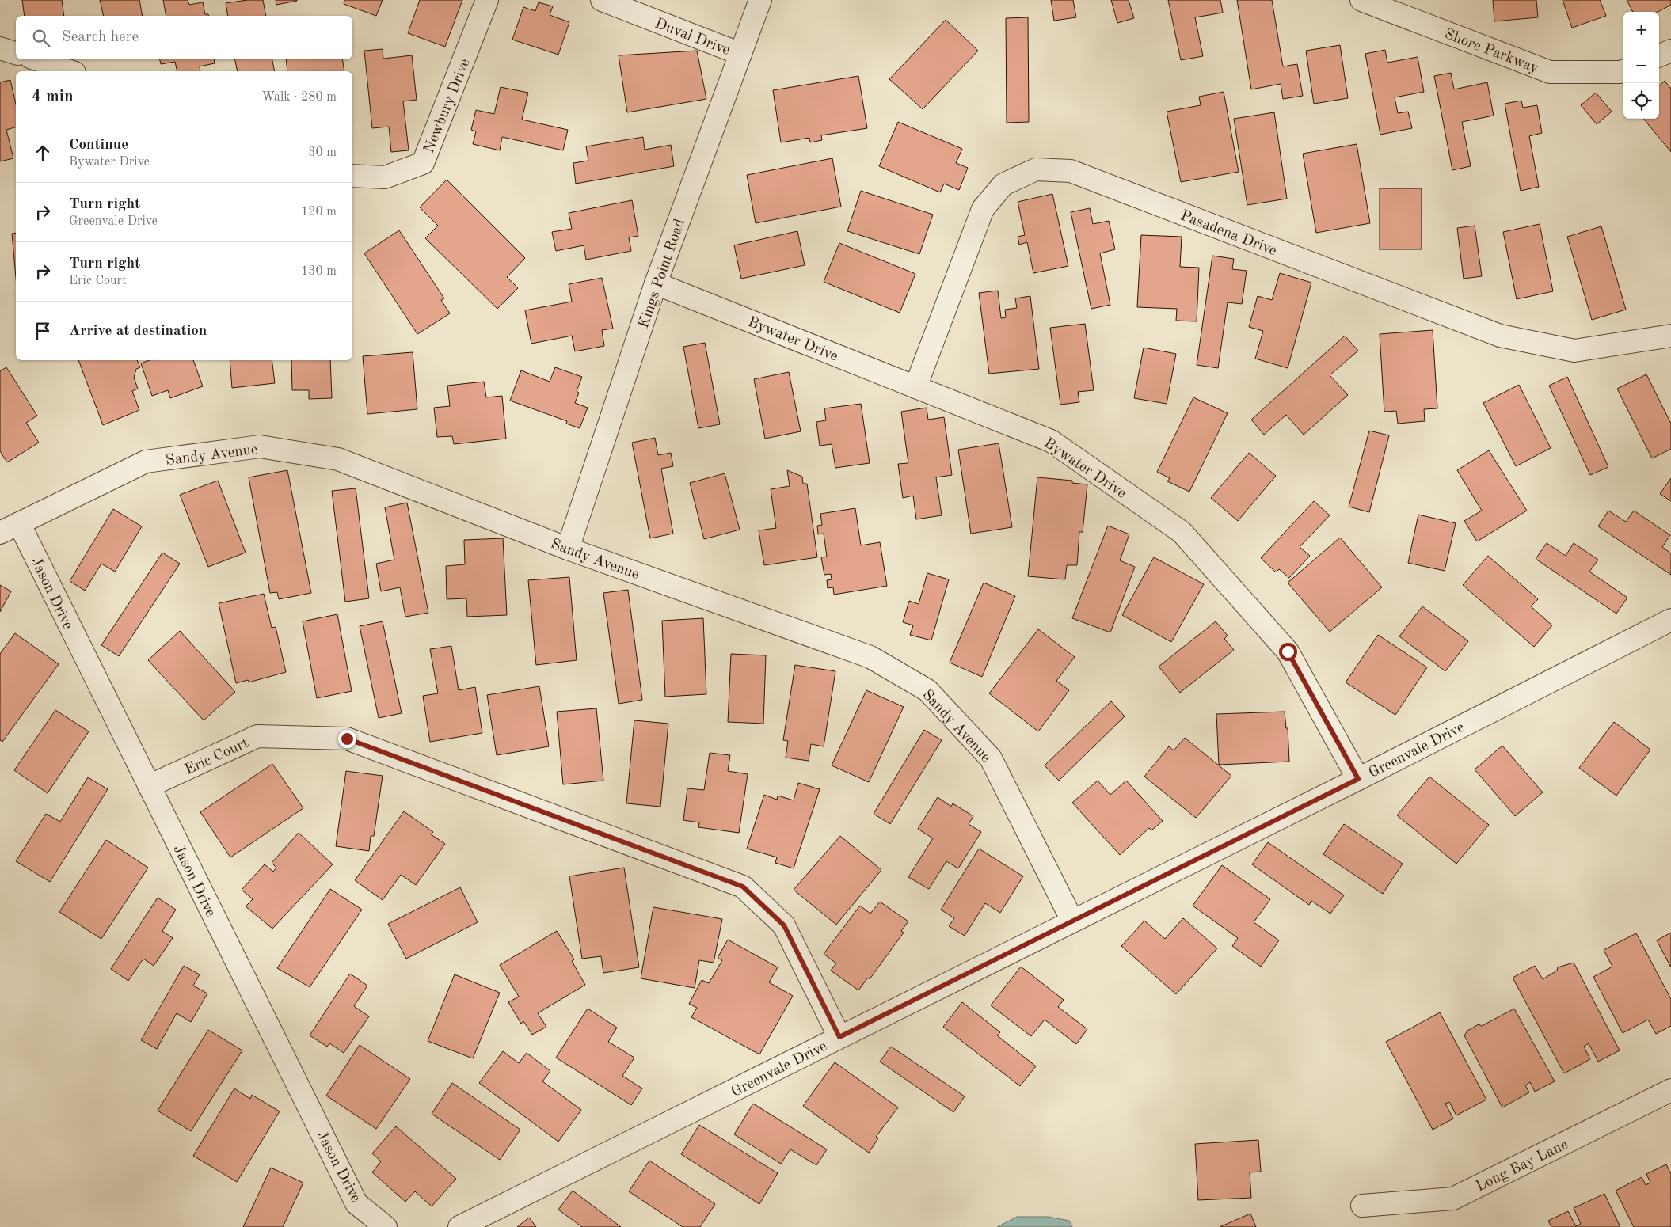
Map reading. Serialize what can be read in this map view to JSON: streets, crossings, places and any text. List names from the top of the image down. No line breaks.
{"streets":{"street":["Duval Drive","Shore Parkway","Newbury Drive","Pasadena Drive","Kings Point Road","Bywater Drive","Sandy Avenue","Jason Drive","Greenvale Drive","Eric Court","Long Bay Lane"]},"crossings":[["Duval Drive","Kings Point Road"],["Pasadena Drive","Bywater Drive"],["Kings Point Road","Bywater Drive"],["Kings Point Road","Sandy Avenue"],["Bywater Drive","Greenvale Drive"],["Sandy Avenue","Jason Drive"],["Sandy Avenue","Greenvale Drive"],["Jason Drive","Eric Court"],["Greenvale Drive","Eric Court"]],"page":{"map_buttons":["+","−"],"search":"Search here","heading":["4 min","Walk · 280 m"],"list":[["Continue","Bywater Drive","30 m"],["Turn right","Greenvale Drive","120 m"],["Turn right","Eric Court","130 m"],"Arrive at destination"]}}
